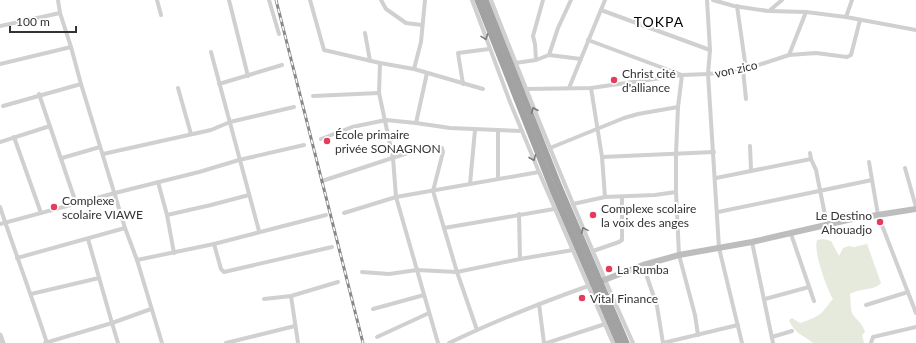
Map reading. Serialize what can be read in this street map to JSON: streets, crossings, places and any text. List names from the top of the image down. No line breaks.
{"streets":{"street":["von zico"]},"districts":["TOKPA"],"places":["Christ cité d'alliance","École primaire privée SONAGNON","Complexe scolaire VIAWE","Complexe scolaire la voix des anges","Le Destino Ahouadjo","La Rumba","Vital Finance"],"scale_bar":"100 m"}
